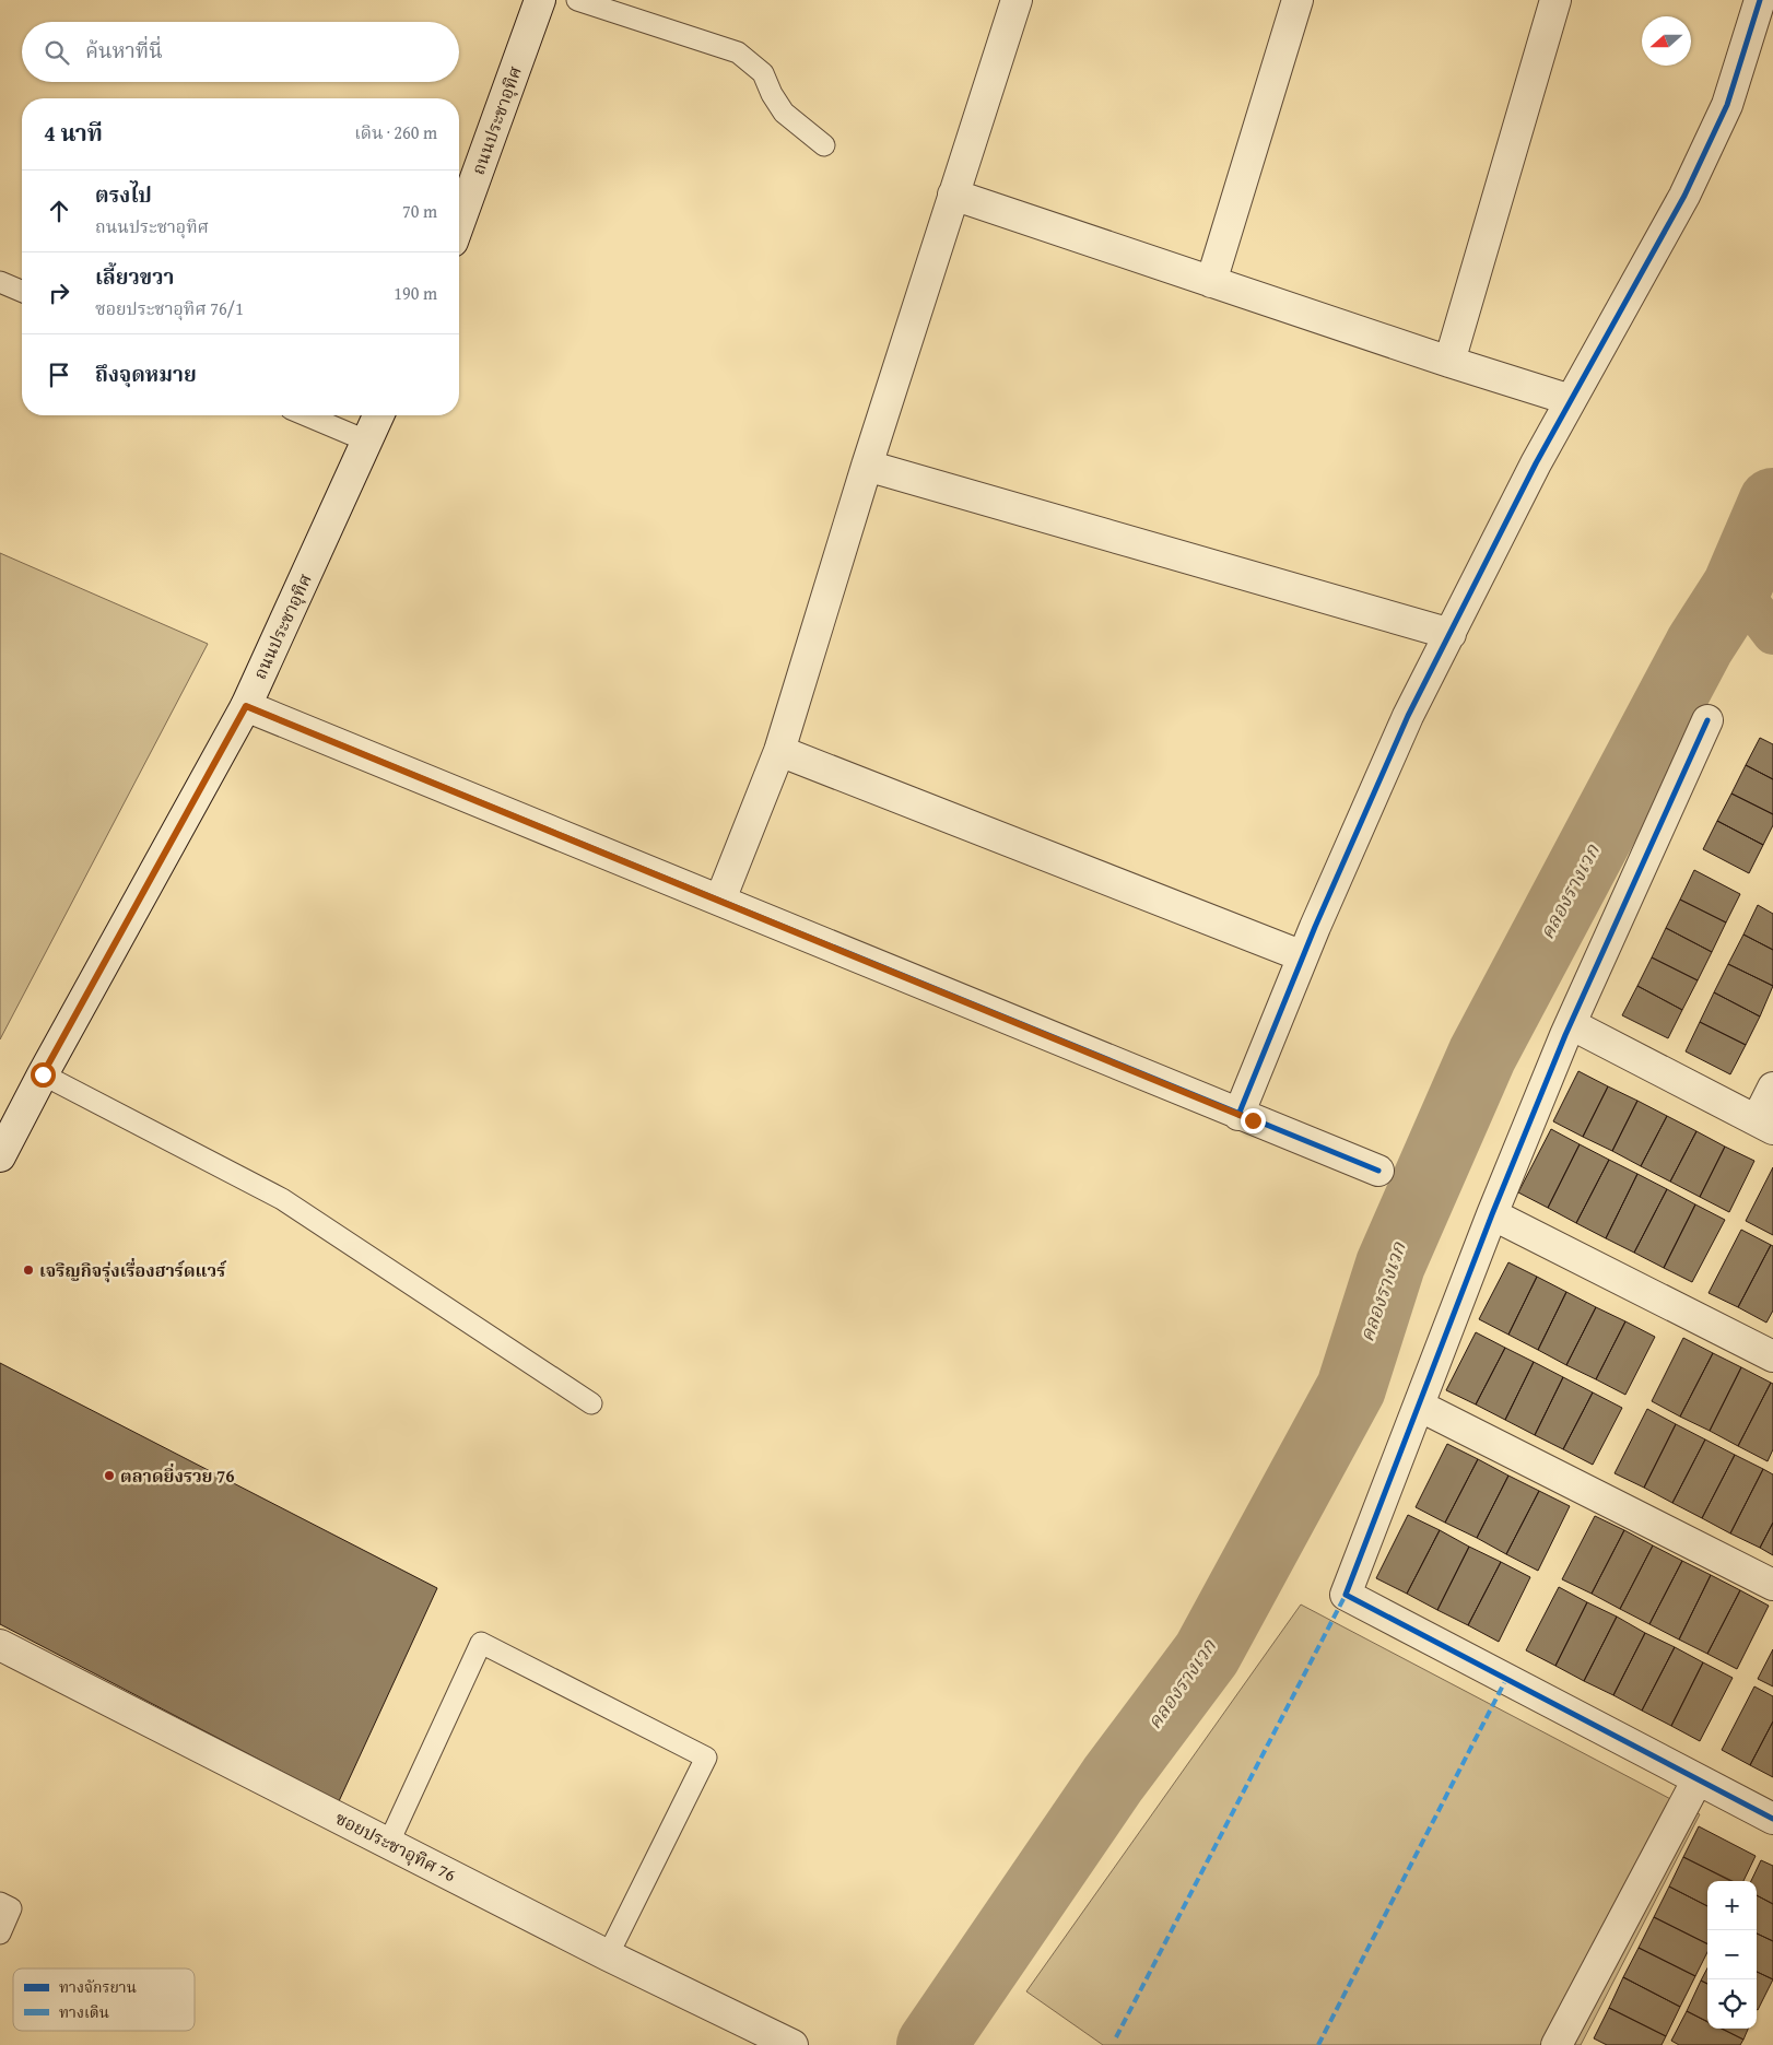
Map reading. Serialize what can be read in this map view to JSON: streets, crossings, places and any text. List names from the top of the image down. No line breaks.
{"streets":{"street":["ถนนประชาอุทิศ","ซอยประชาอุทิศ 76"]},"water":["คลองรางเวก"],"places":["เจริญกิจรุ่งเรื่องฮาร์ดแวร์","ตลาดยิ่งรวย 76"],"legend":["ทางจักรยาน","ทางเดิน"],"north":"left","page":{"search":"ค้นหาที่นี่","heading":["4 นาที","เดิน · 260 m"],"list":[["ตรงไป","ถนนประชาอุทิศ","70 m"],["เลี้ยวขวา","ซอยประชาอุทิศ 76/1","190 m"],"ถึงจุดหมาย"],"map_buttons":["+","−"]}}
